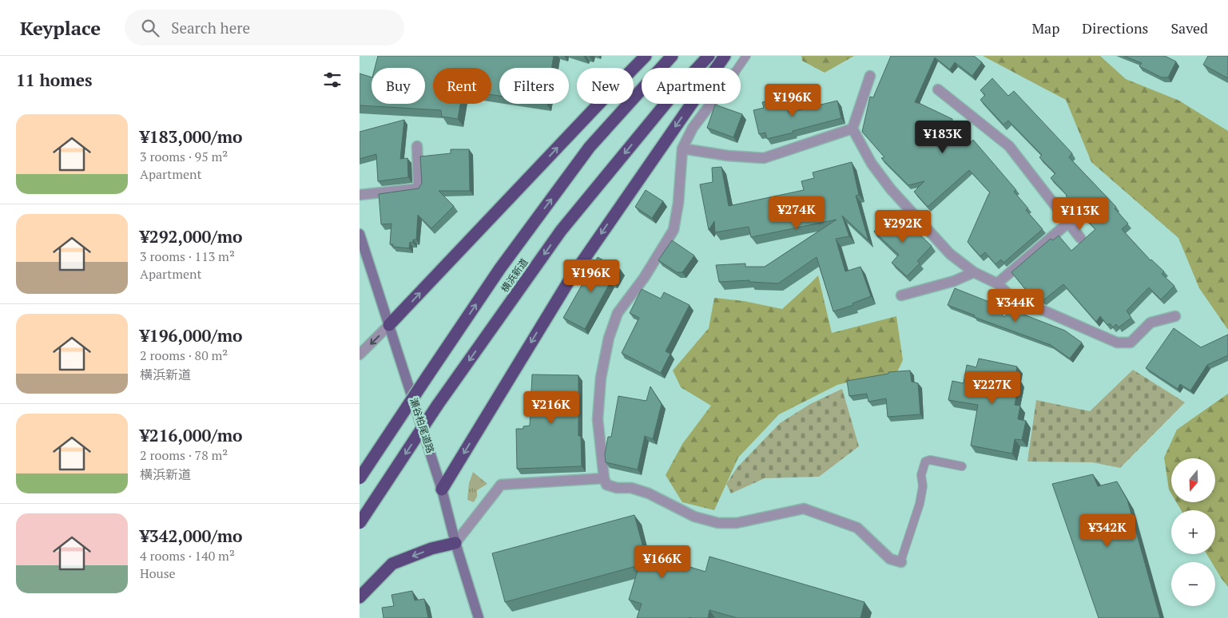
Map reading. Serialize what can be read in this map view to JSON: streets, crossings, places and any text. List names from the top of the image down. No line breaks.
{"streets":{"highway":["横浜新道"],"main road":["瀬谷柏尾道路"]},"north":"bottom","page":{"header":"Keyplace","search":"Search here","nav":["Map","Directions","Saved"],"heading":"11 homes","chip":["Buy","Rent","Filters","New","Apartment"],"price":["¥196K","¥183K","¥274K","¥113K","¥292K","¥196K","¥344K","¥227K","¥216K","¥342K","¥166K"],"list":[{"name":"¥183,000/mo","note":"3 rooms · 95 m² · Apartment"},{"name":"¥292,000/mo","note":"3 rooms · 113 m² · Apartment"},{"name":"¥196,000/mo","note":"2 rooms · 80 m² · 横浜新道"},{"name":"¥216,000/mo","note":"2 rooms · 78 m² · 横浜新道"},{"name":"¥342,000/mo","note":"4 rooms · 140 m² · House"}],"map_buttons":["+","−"]}}
